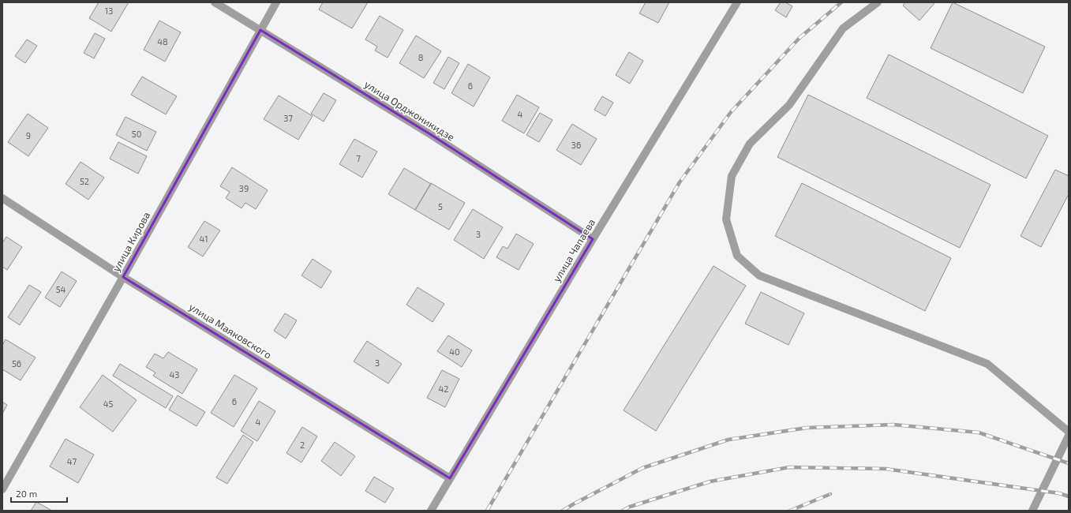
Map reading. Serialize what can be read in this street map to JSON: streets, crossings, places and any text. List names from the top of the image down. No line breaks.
{"streets":{"street":["улица Орджоникидзе","улица Кирова","улица Чапаева","улица Маяковского"]},"crossings":[["улица Орджоникидзе","улица Кирова"],["улица Орджоникидзе","улица Чапаева"],["улица Кирова","улица Маяковского"],["улица Чапаева","улица Маяковского"]],"house_numbers":["13","48","8","6","4","37","50","9","36","7","52","39","5","3","41","54","40","3","56","43","42","6","45","4","2","47"],"scale_bar":"20 m"}
